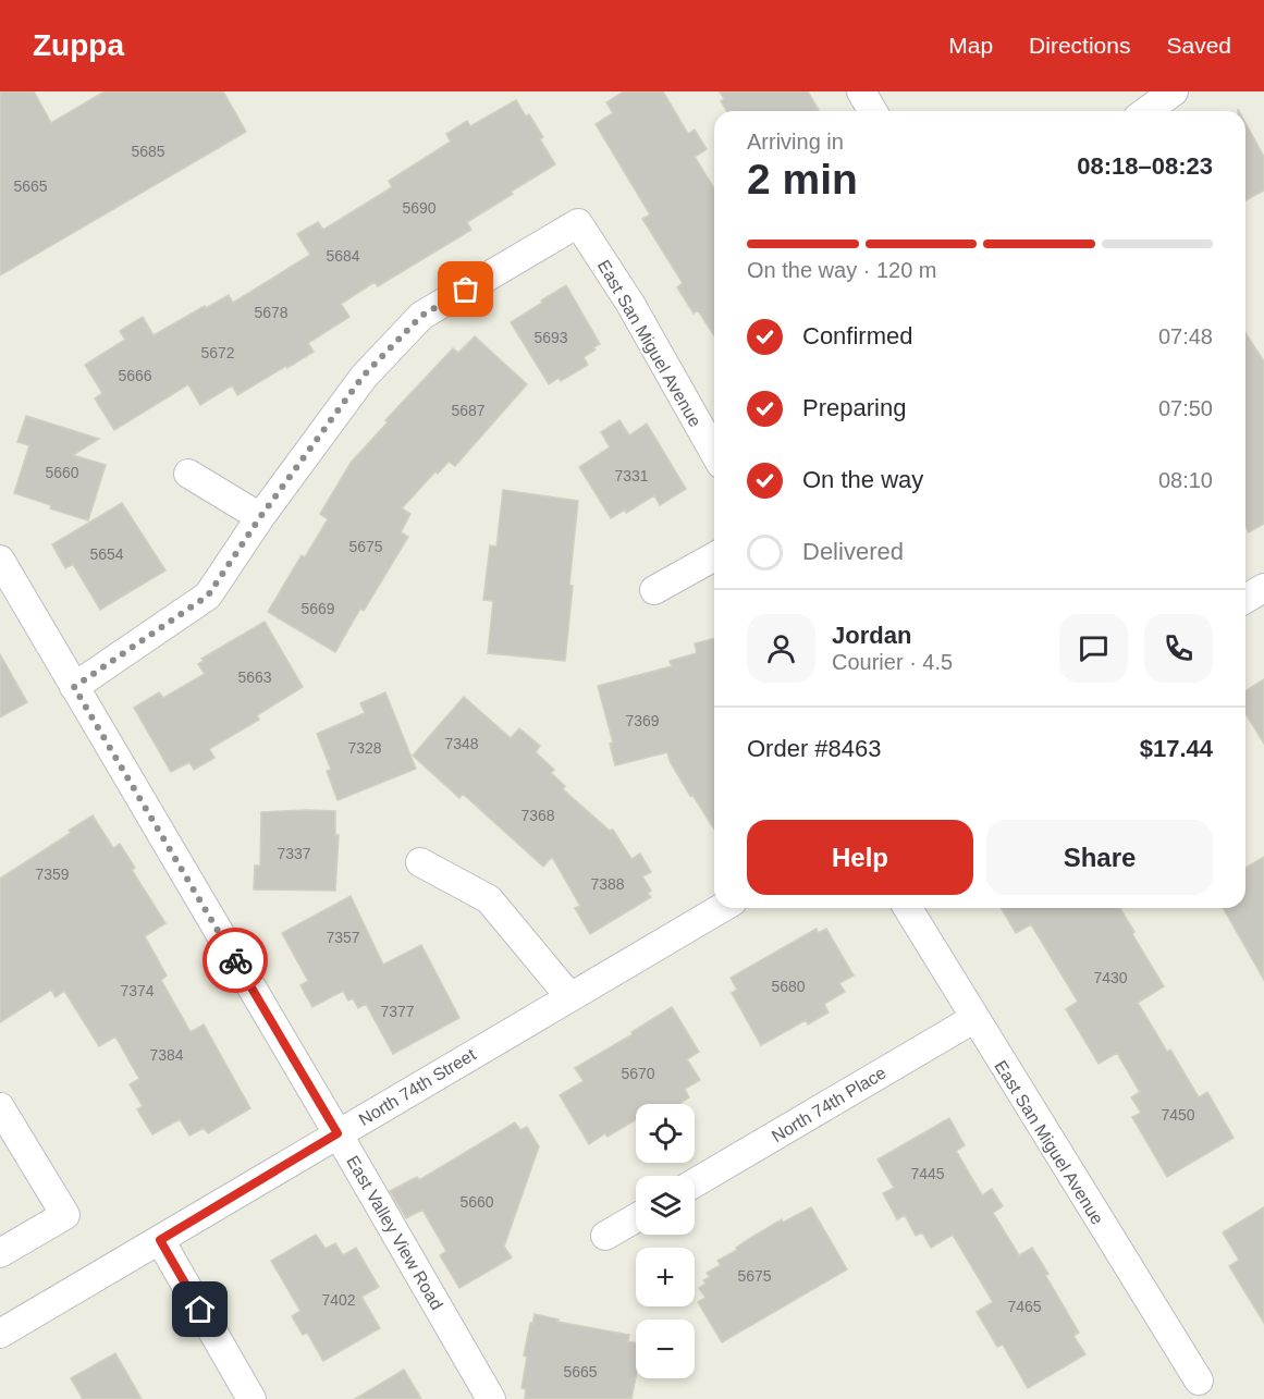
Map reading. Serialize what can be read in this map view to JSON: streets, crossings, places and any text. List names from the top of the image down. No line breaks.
{"streets":{"street":["East San Miguel Avenue","North 74th Street","North 74th Place","East Valley View Road"]},"crossings":[["East San Miguel Avenue","North 74th Place"],["North 74th Street","East Valley View Road"]],"house_numbers":["5685","5665","5690","5684","5678","5693","5672","5666","5687","5660","7331","5675","5654","5669","5663","7369","7348","7328","7368","7337","7359","7388","7357","7430","5680","7374","7377","7384","5670","7450","7445","5660","5675","7402","7465","5665"],"page":{"header":"Zuppa","nav":["Map","Directions","Saved"],"heading":["2 min","Arriving in","08:18–08:23"],"panel":["Jordan","Courier · 4.5","Order #8463","$17.44"],"bar":"On the way · 120 m","list":[["Confirmed","07:48"],["Preparing","07:50"],["On the way","08:10"],"Delivered"],"buttons":["Help","Share"],"map_buttons":["+","−"]}}
